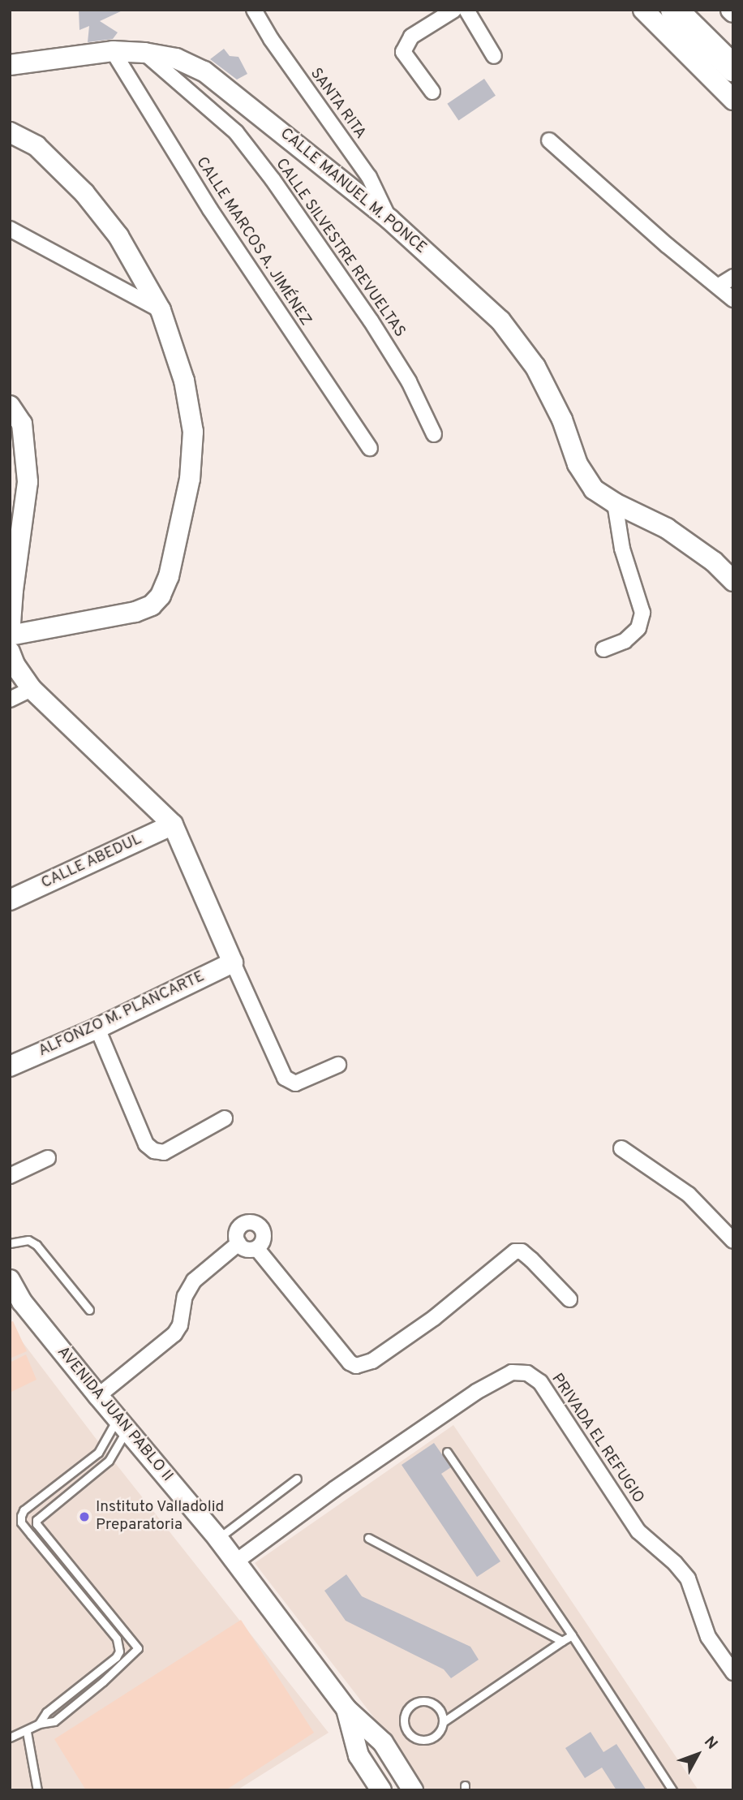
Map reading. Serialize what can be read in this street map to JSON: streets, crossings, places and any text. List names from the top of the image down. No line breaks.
{"streets":{"street":["SANTA RITA","CALLE MANUEL M. PONCE","CALLE MARCOS A. JIMÉNEZ","CALLE SILVESTRE REVUELTAS","CALLE ABEDUL","ALFONZO M. PLANCARTE","AVENIDA JUAN PABLO II","PRIVADA EL REFUGIO"]},"crossings":[["SANTA RITA","CALLE MANUEL M. PONCE"],["CALLE MANUEL M. PONCE","CALLE MARCOS A. JIMÉNEZ"],["CALLE MANUEL M. PONCE","CALLE SILVESTRE REVUELTAS"],["AVENIDA JUAN PABLO II","PRIVADA EL REFUGIO"]],"places":["Instituto Valladolid Preparatoria"],"north":"top right"}
